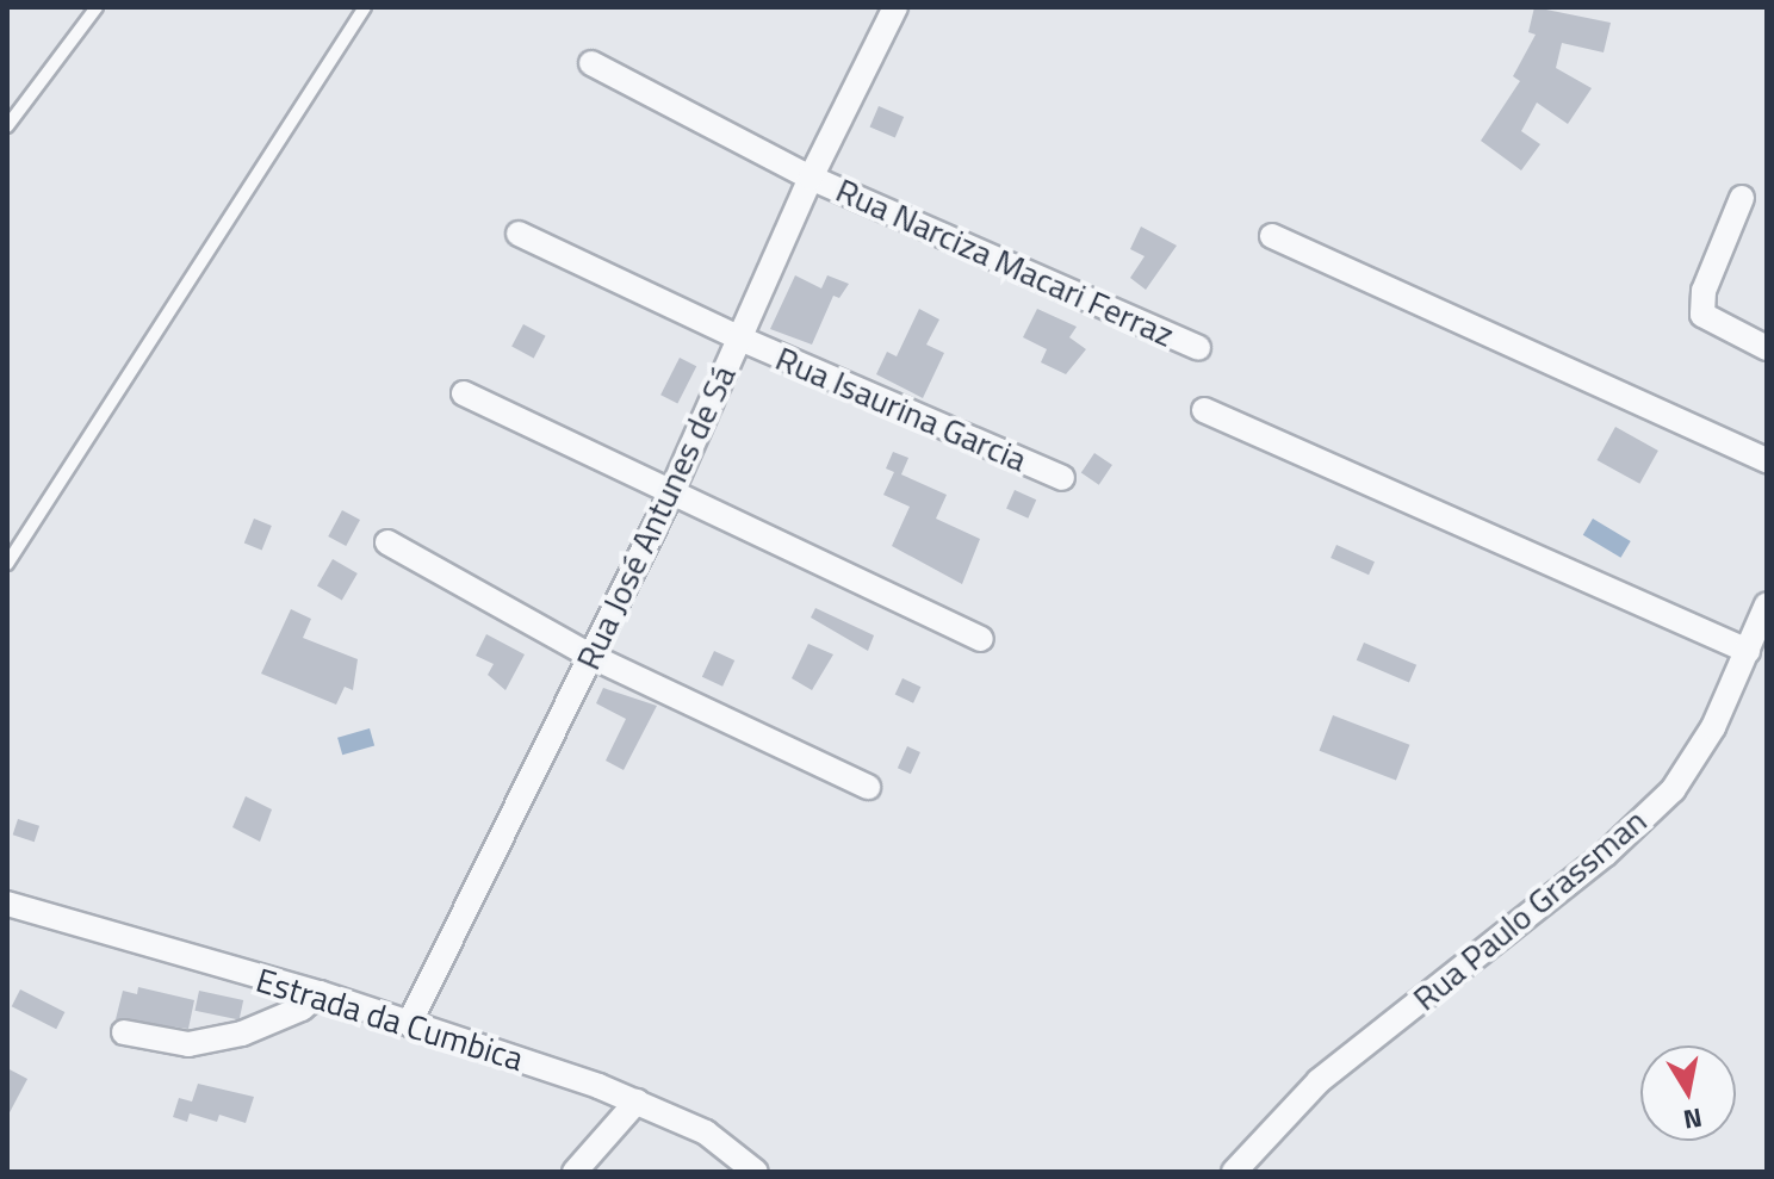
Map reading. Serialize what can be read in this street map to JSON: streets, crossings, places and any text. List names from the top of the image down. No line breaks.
{"streets":{"street":["Rua Narciza Macari Ferraz","Rua Isaurina Garcia","Rua José Antunes de Sá","Rua Paulo Grassman","Estrada da Cumbica"]},"crossings":[["Rua Narciza Macari Ferraz","Rua José Antunes de Sá"],["Rua Isaurina Garcia","Rua José Antunes de Sá"],["Rua José Antunes de Sá","Estrada da Cumbica"]],"north":"bottom"}
